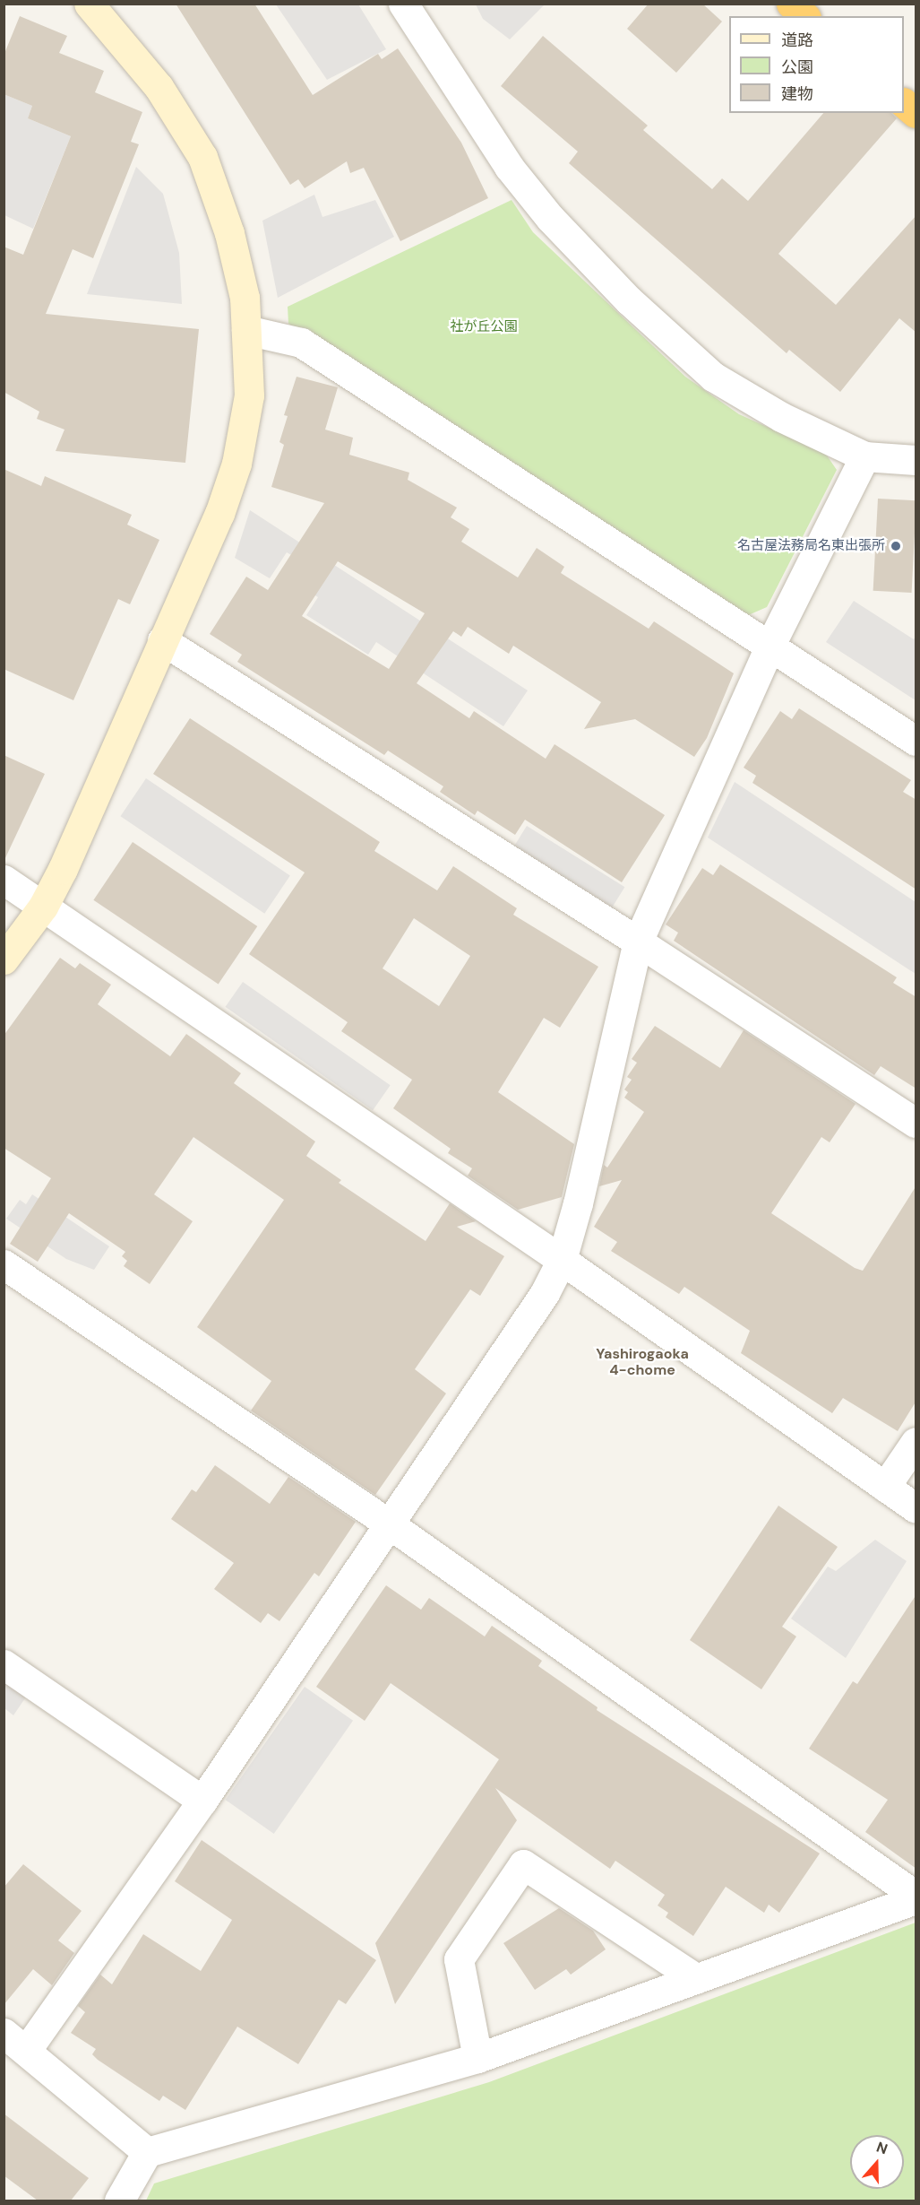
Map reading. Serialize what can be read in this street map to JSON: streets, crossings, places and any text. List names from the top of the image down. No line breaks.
{"districts":["Yashirogaoka 4-chome"],"parks":["社が丘公園"],"places":["名古屋法務局名東出張所"],"legend":["道路","公園","建物"],"north":"top"}
